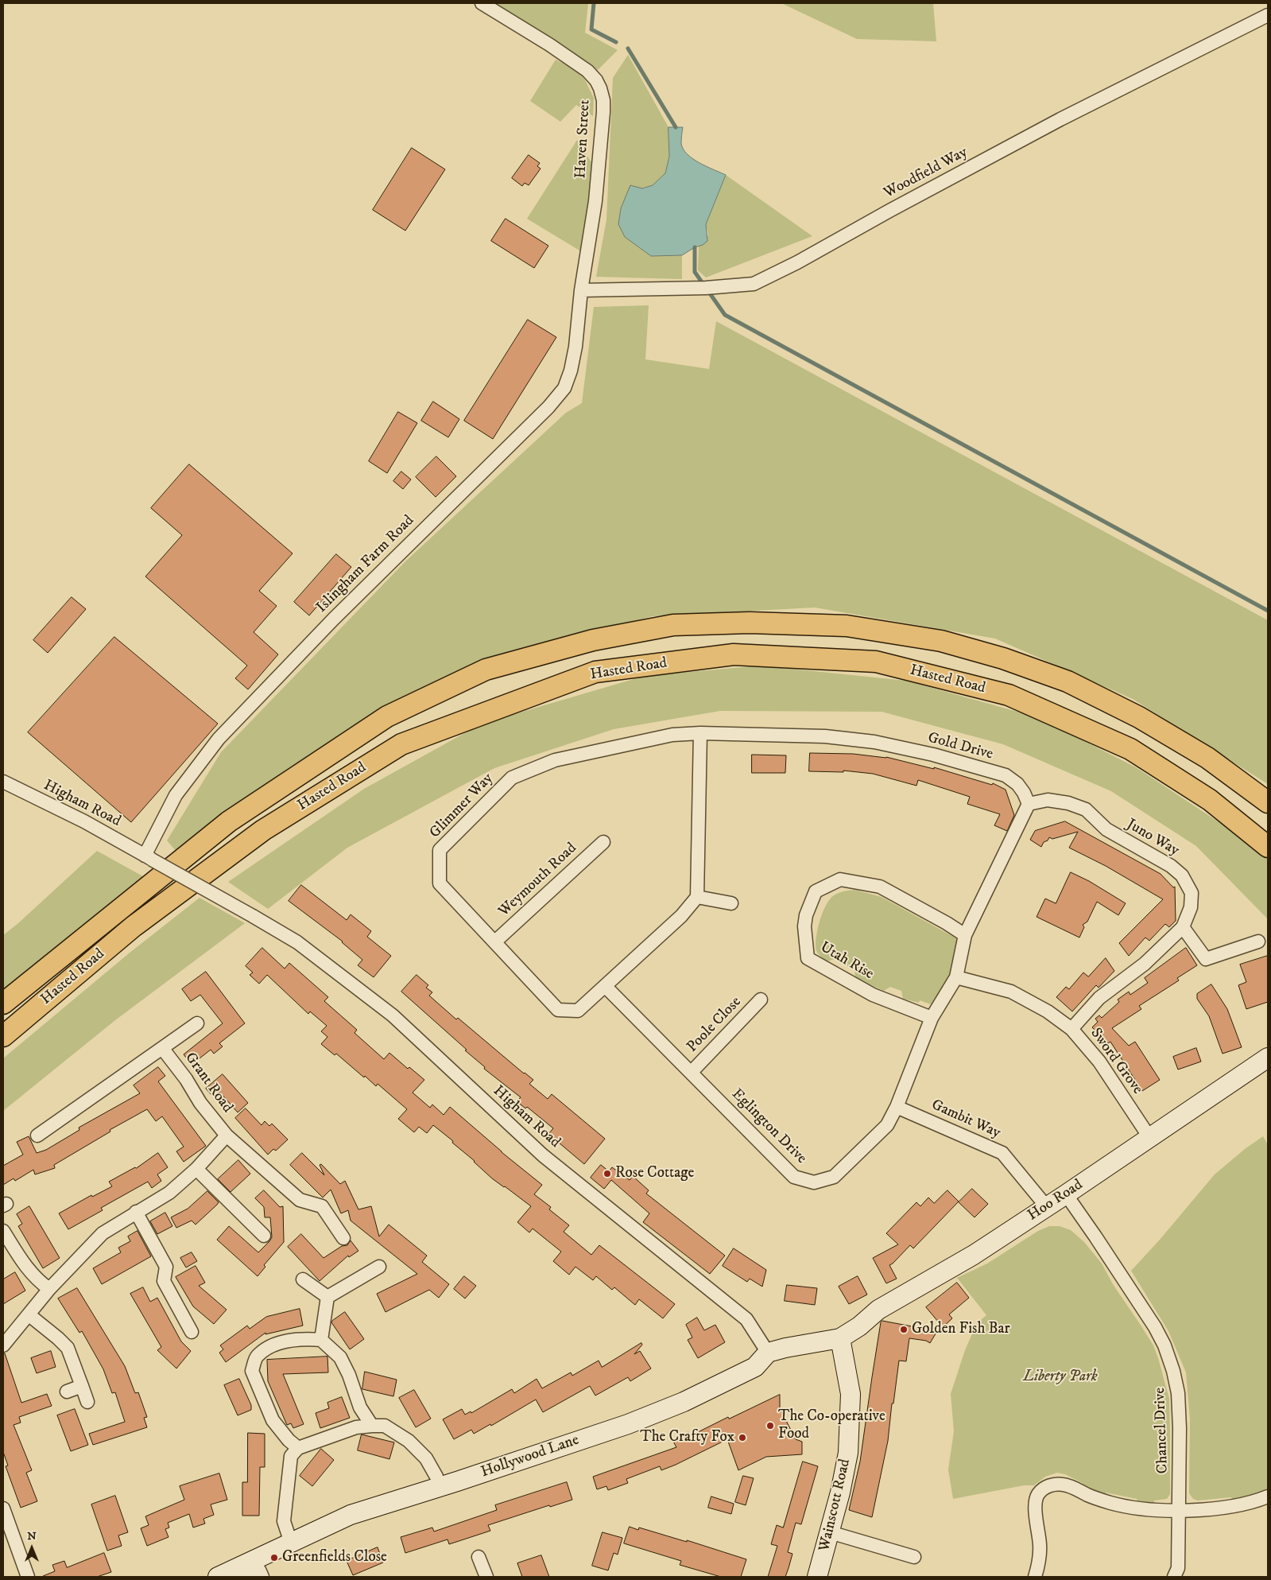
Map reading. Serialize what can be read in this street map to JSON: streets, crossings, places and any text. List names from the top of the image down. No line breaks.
{"streets":{"main road":["Hasted Road","Hoo Road","Hollywood Lane","Wainscott Road"],"street":["Haven Street","Woodfield Way","Islingham Farm Road","Gold Drive","Higham Road","Glimmer Way","Juno Way","Weymouth Road","Utah Rise","Poole Close","Sword Grove","Grant Road","Gambit Way","Eglington Drive","Chancel Drive"]},"crossings":[["Haven Street","Woodfield Way"],["Haven Street","Islingham Farm Road"],["Woodfield Way","Islingham Farm Road"],["Islingham Farm Road","Higham Road"],["Gold Drive","Glimmer Way"],["Gold Drive","Juno Way"],["Higham Road","Hollywood Lane"],["Glimmer Way","Weymouth Road"],["Glimmer Way","Eglington Drive"],["Juno Way","Sword Grove"],["Utah Rise","Eglington Drive"],["Poole Close","Eglington Drive"],["Sword Grove","Eglington Drive"],["Sword Grove","Hoo Road"],["Gambit Way","Eglington Drive"],["Gambit Way","Hoo Road"],["Hoo Road","Chancel Drive"],["Hoo Road","Wainscott Road"]],"parks":["Liberty Park"],"places":["Rose Cottage","Golden Fish Bar","The Co-operative Food","The Crafty Fox","Greenfields Close"],"north":"top"}
